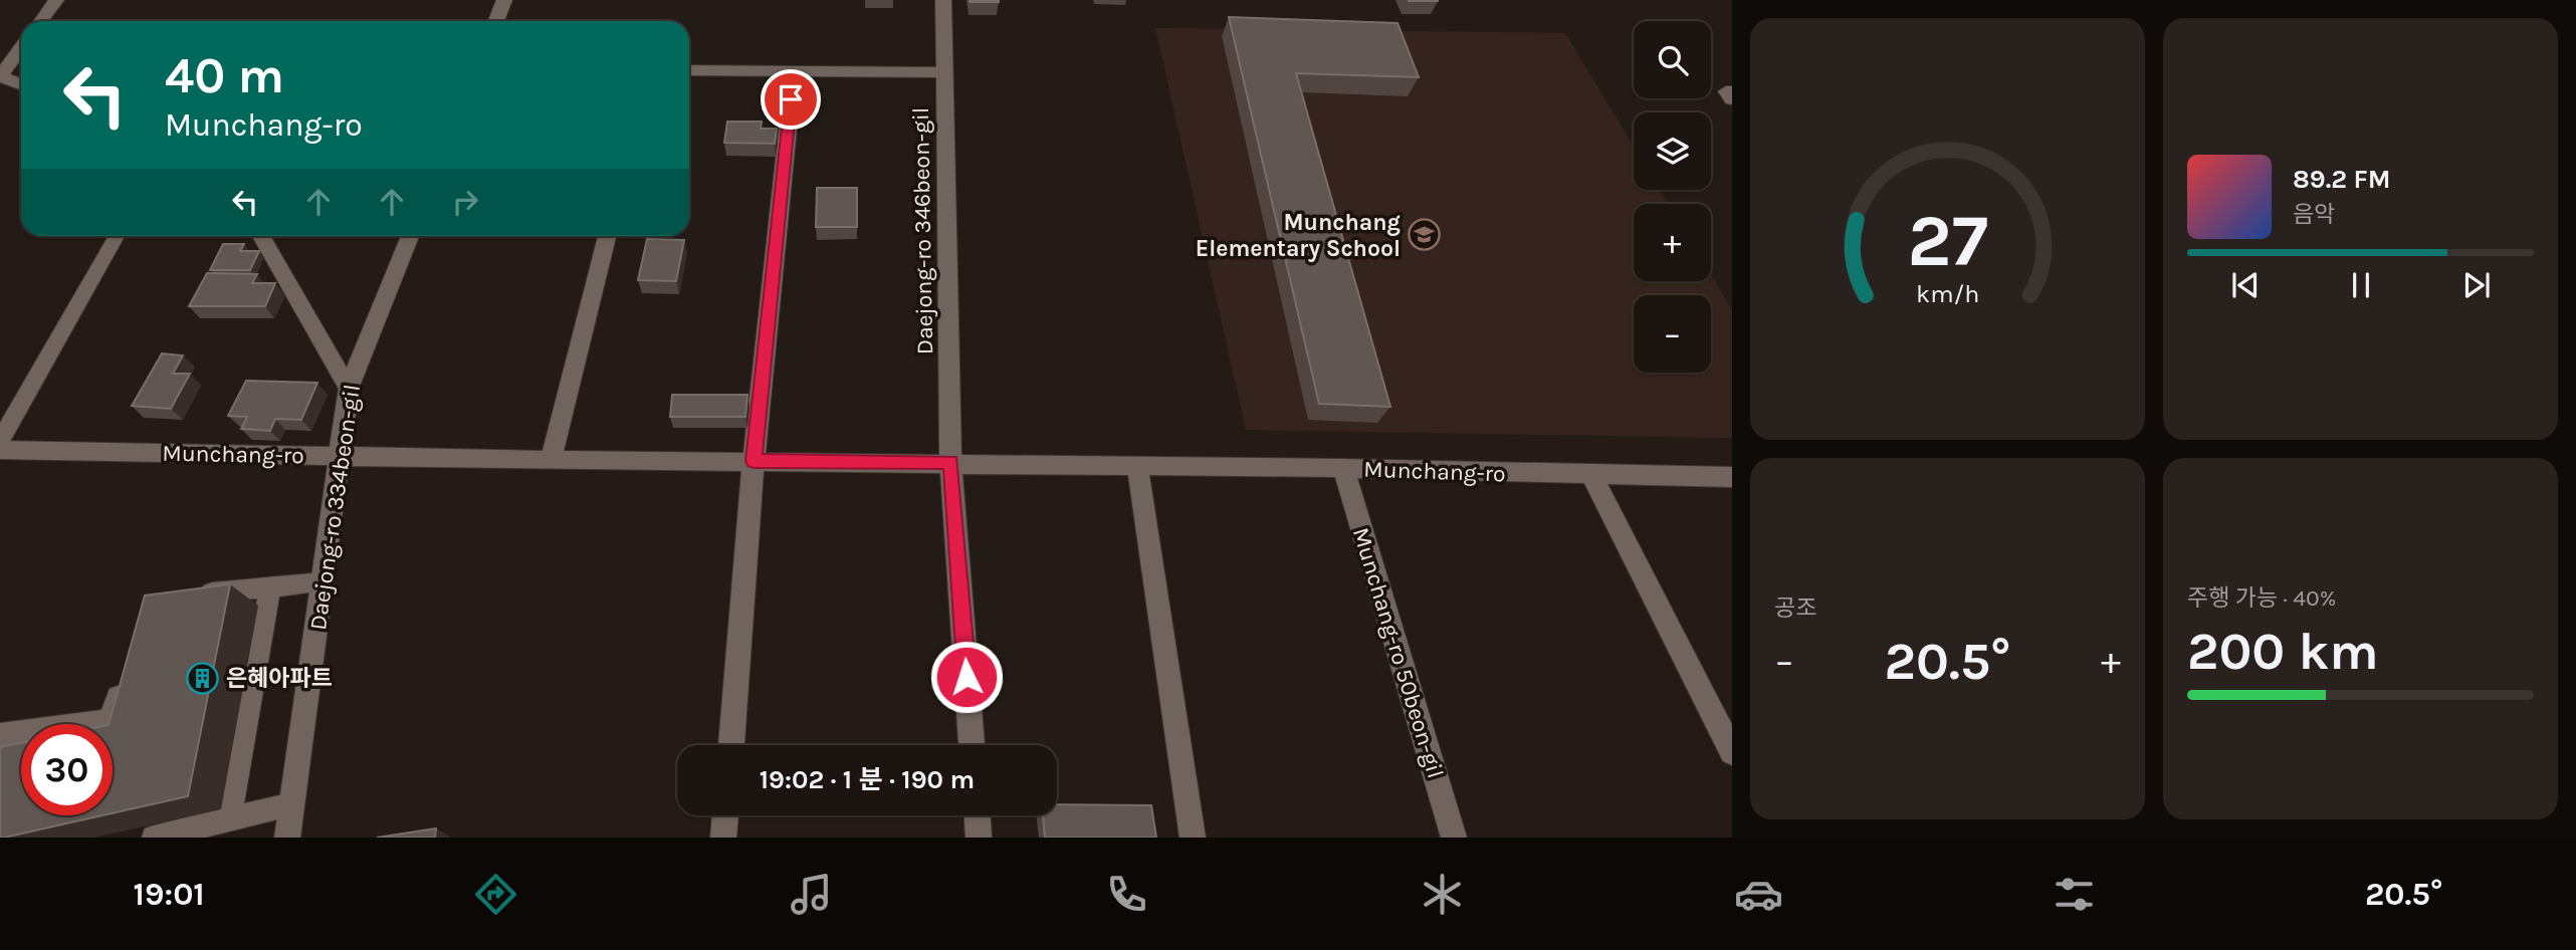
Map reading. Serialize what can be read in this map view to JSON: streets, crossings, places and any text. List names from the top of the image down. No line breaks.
{"streets":{"street":["Daejong-ro 346beon-gil","Munchang-ro","Daejong-ro 334beon-gil","Munchang-ro 50beon-gil"]},"crossings":[["Daejong-ro 346beon-gil","Munchang-ro"],["Munchang-ro","Daejong-ro 334beon-gil"],["Munchang-ro","Munchang-ro 50beon-gil"]],"places":{"school or university":["Munchang Elementary School"],"building":["은혜아파트"]},"page":{"map_buttons":["+","−"],"turn":["40 m","Munchang-ro"],"song":["89.2 FM","음악"],"tile":["공조",["주행 가능 · 40%","200 km"]],"heat":["−","20.5°","+"],"limit":"30","trip":"19:02 · 1 분 · 190 m","tabs":["19:01","20.5°"],"gauge":["27","km/h"]}}
